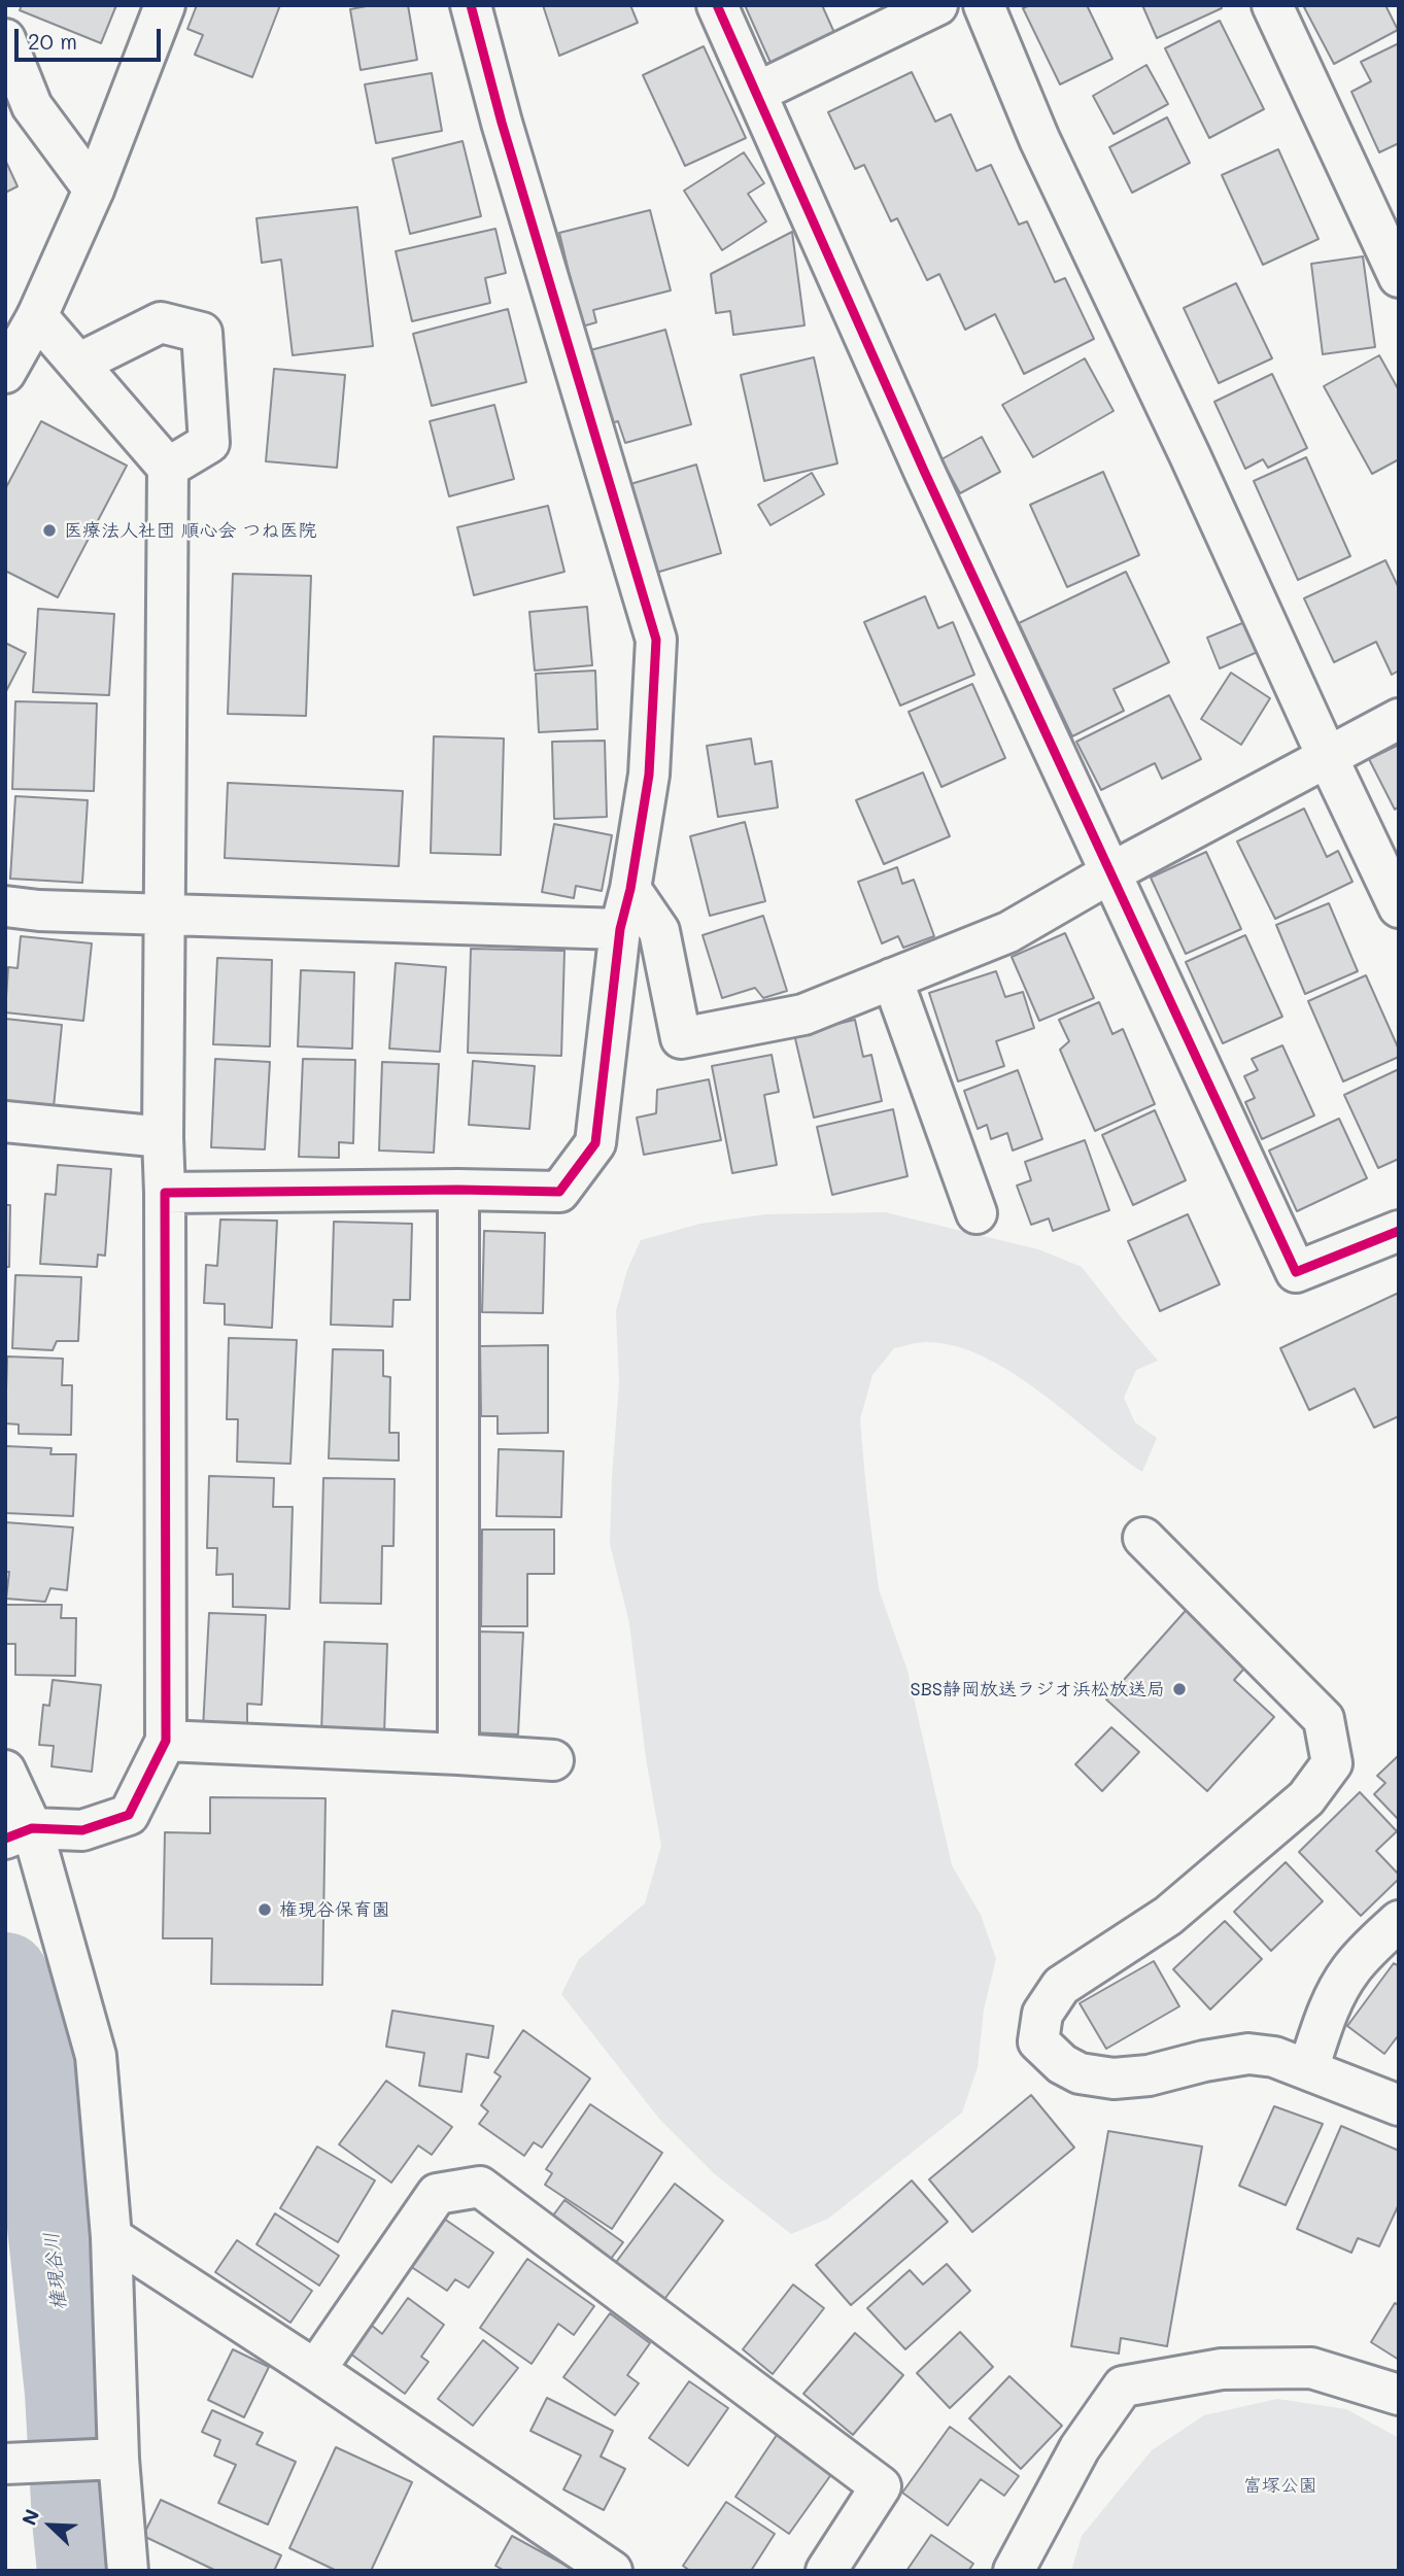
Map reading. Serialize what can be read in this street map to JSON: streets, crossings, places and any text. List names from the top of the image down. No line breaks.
{"water":["権現谷川"],"parks":["富塚公園"],"places":["医療法人社団 順心会 つね医院","SBS静岡放送ラジオ浜松放送局","権現谷保育園"],"scale_bar":"20 m","north":"top left"}
